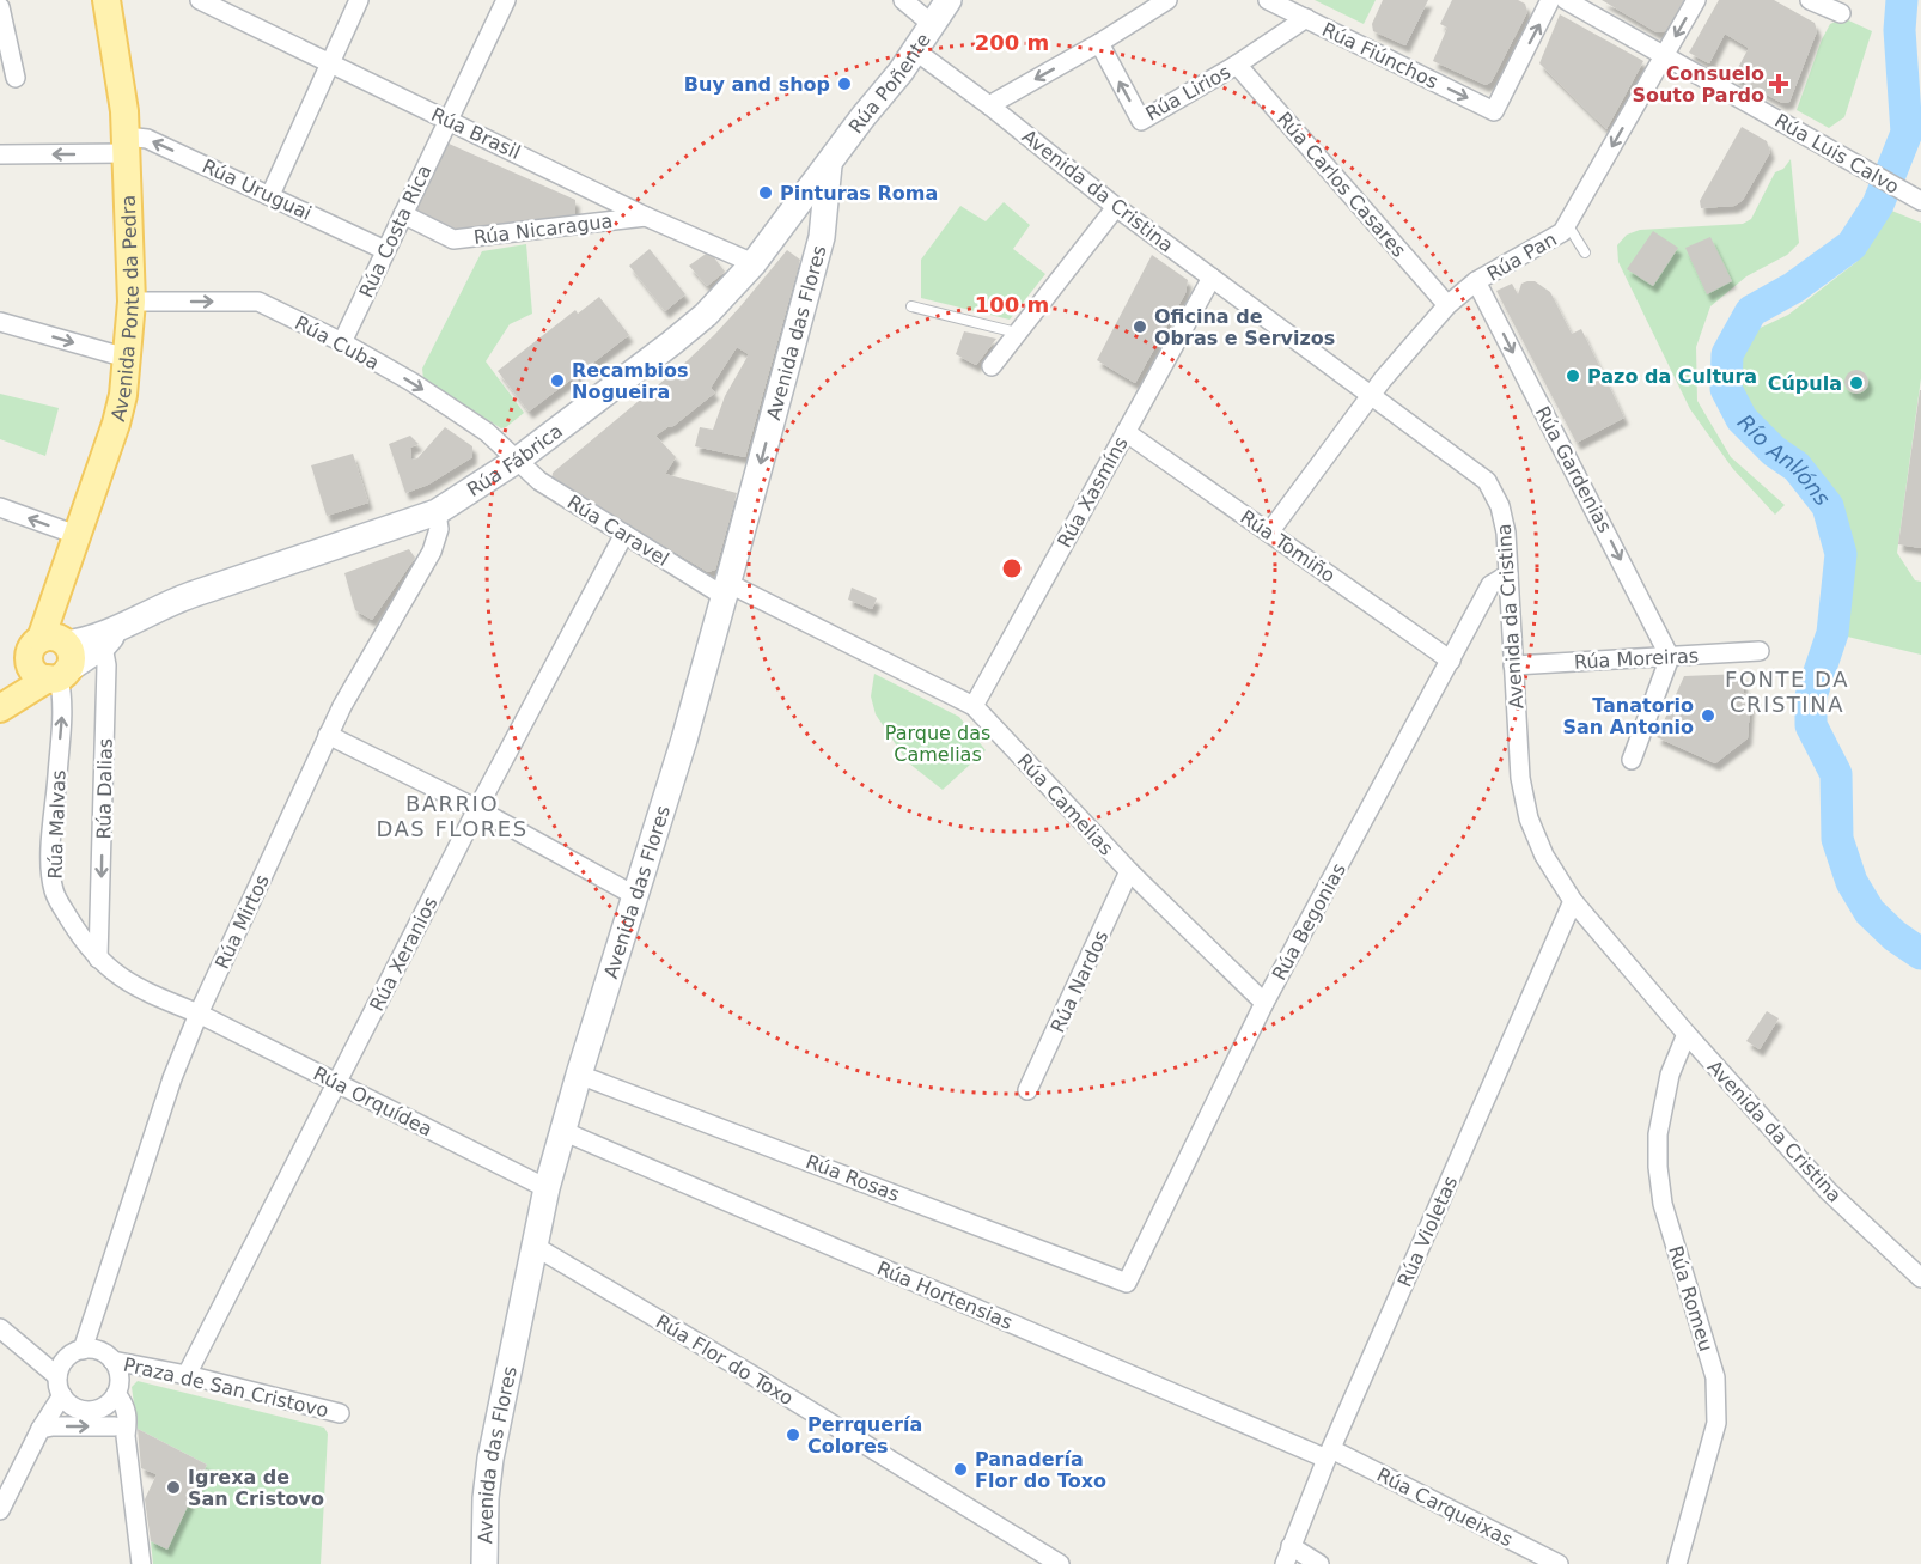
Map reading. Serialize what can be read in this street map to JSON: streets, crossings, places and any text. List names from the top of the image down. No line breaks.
{"streets":{"main road":["Avenida Ponte da Pedra"],"street":["Rúa Fiúnchos","Rúa Poñente","Rúa Lirios","Rúa Brasil","Rúa Luis Calvo","Rúa Carlos Casares","Rúa Uruguai","Avenida da Cristina","Rúa Nicaragua","Rúa Costa Rica","Rúa Pan","Avenida das Flores","Rúa Cuba","Rúa Fábrica","Rúa Gardenias","Rúa Xasmíns","Rúa Caravel","Rúa Tomiño","Rúa Moreiras","Rúa Dalias","Rúa Camelias","Rúa Malvas","Rúa Mirtos","Rúa Begonias","Rúa Xeranios","Rúa Nardos","Rúa Orquídea","Rúa Rosas","Rúa Violetas","Rúa Hortensias","Rúa Romeu","Rúa Flor do Toxo","Praza de San Cristovo","Rúa Carqueixas"]},"crossings":[["Rúa Fiúnchos","Rúa Lirios"],["Rúa Poñente","Avenida da Cristina"],["Rúa Poñente","Avenida das Flores"],["Rúa Poñente","Rúa Fábrica"],["Rúa Lirios","Rúa Carlos Casares"],["Rúa Brasil","Rúa Nicaragua"],["Rúa Brasil","Rúa Costa Rica"],["Rúa Brasil","Rúa Fábrica"],["Rúa Luis Calvo","Rúa Pan"],["Rúa Carlos Casares","Rúa Pan"],["Rúa Uruguai","Rúa Costa Rica"],["Rúa Uruguai","Avenida Ponte da Pedra"],["Avenida da Cristina","Rúa Pan"],["Avenida da Cristina","Rúa Xasmíns"],["Avenida da Cristina","Rúa Moreiras"],["Avenida da Cristina","Rúa Begonias"],["Avenida da Cristina","Rúa Violetas"],["Avenida da Cristina","Rúa Romeu"],["Rúa Nicaragua","Rúa Costa Rica"],["Rúa Costa Rica","Rúa Cuba"],["Rúa Pan","Rúa Gardenias"],["Rúa Pan","Rúa Tomiño"],["Avenida Ponte da Pedra","Rúa Cuba"],["Avenida Ponte da Pedra","Rúa Fábrica"],["Avenida Ponte da Pedra","Rúa Malvas"],["Avenida das Flores","Rúa Fábrica"],["Avenida das Flores","Rúa Caravel"],["Avenida das Flores","Rúa Camelias"],["Avenida das Flores","Rúa Orquídea"],["Avenida das Flores","Rúa Rosas"],["Avenida das Flores","Rúa Hortensias"],["Avenida das Flores","Rúa Flor do Toxo"],["Rúa Cuba","Rúa Fábrica"],["Rúa Cuba","Rúa Caravel"],["Rúa Fábrica","Rúa Caravel"],["Rúa Fábrica","Rúa Dalias"],["Rúa Fábrica","Rúa Malvas"],["Rúa Fábrica","Rúa Mirtos"],["Rúa Gardenias","Rúa Moreiras"],["Rúa Xasmíns","Rúa Tomiño"],["Rúa Xasmíns","Rúa Camelias"],["Rúa Caravel","Rúa Camelias"],["Rúa Caravel","Rúa Xeranios"],["Rúa Tomiño","Rúa Begonias"],["Rúa Dalias","Rúa Malvas"],["Rúa Camelias","Rúa Begonias"],["Rúa Camelias","Rúa Nardos"],["Rúa Mirtos","Rúa Orquídea"],["Rúa Mirtos","Praza de San Cristovo"],["Rúa Begonias","Rúa Rosas"],["Rúa Xeranios","Rúa Orquídea"],["Rúa Xeranios","Praza de San Cristovo"],["Rúa Violetas","Rúa Hortensias"],["Rúa Violetas","Rúa Carqueixas"],["Rúa Hortensias","Rúa Carqueixas"]],"one_way":["Rúa Uruguai","Rúa Pan","Rúa Cuba","Rúa Gardenias","Rúa Dalias","Rúa Malvas"],"districts":["FONTE DA CRISTINA","BARRIO DAS FLORES"],"water":["Río Anllóns"],"parks":["Parque das Camelias"],"places":{"other":["Buy and shop","Pinturas Roma","Oficina de Obras e Servizos","Pazo da Cultura","Recambios Nogueira","Cúpula","Tanatorio San Antonio","Perrquería Colores","Panadería Flor do Toxo","Igrexa de San Cristovo"],"health":["Consuelo Souto Pardo"]},"rings":["200 m","100 m"]}
